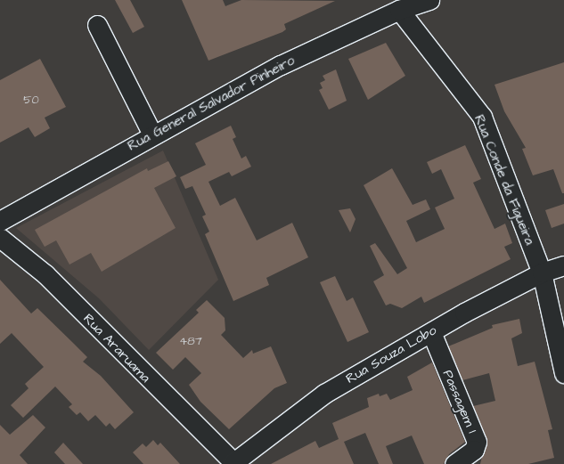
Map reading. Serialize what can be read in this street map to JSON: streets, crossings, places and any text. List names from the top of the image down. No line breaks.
{"streets":{"street":["Rua General Salvador Pinheiro","Rua Conde da Figueira","Rua Araruama","Rua Souza Lobo","Passagem 1"]},"crossings":[["Rua General Salvador Pinheiro","Rua Conde da Figueira"],["Rua Conde da Figueira","Rua Souza Lobo"],["Rua Araruama","Rua Souza Lobo"],["Rua Souza Lobo","Passagem 1"]],"house_numbers":["50","487"]}
